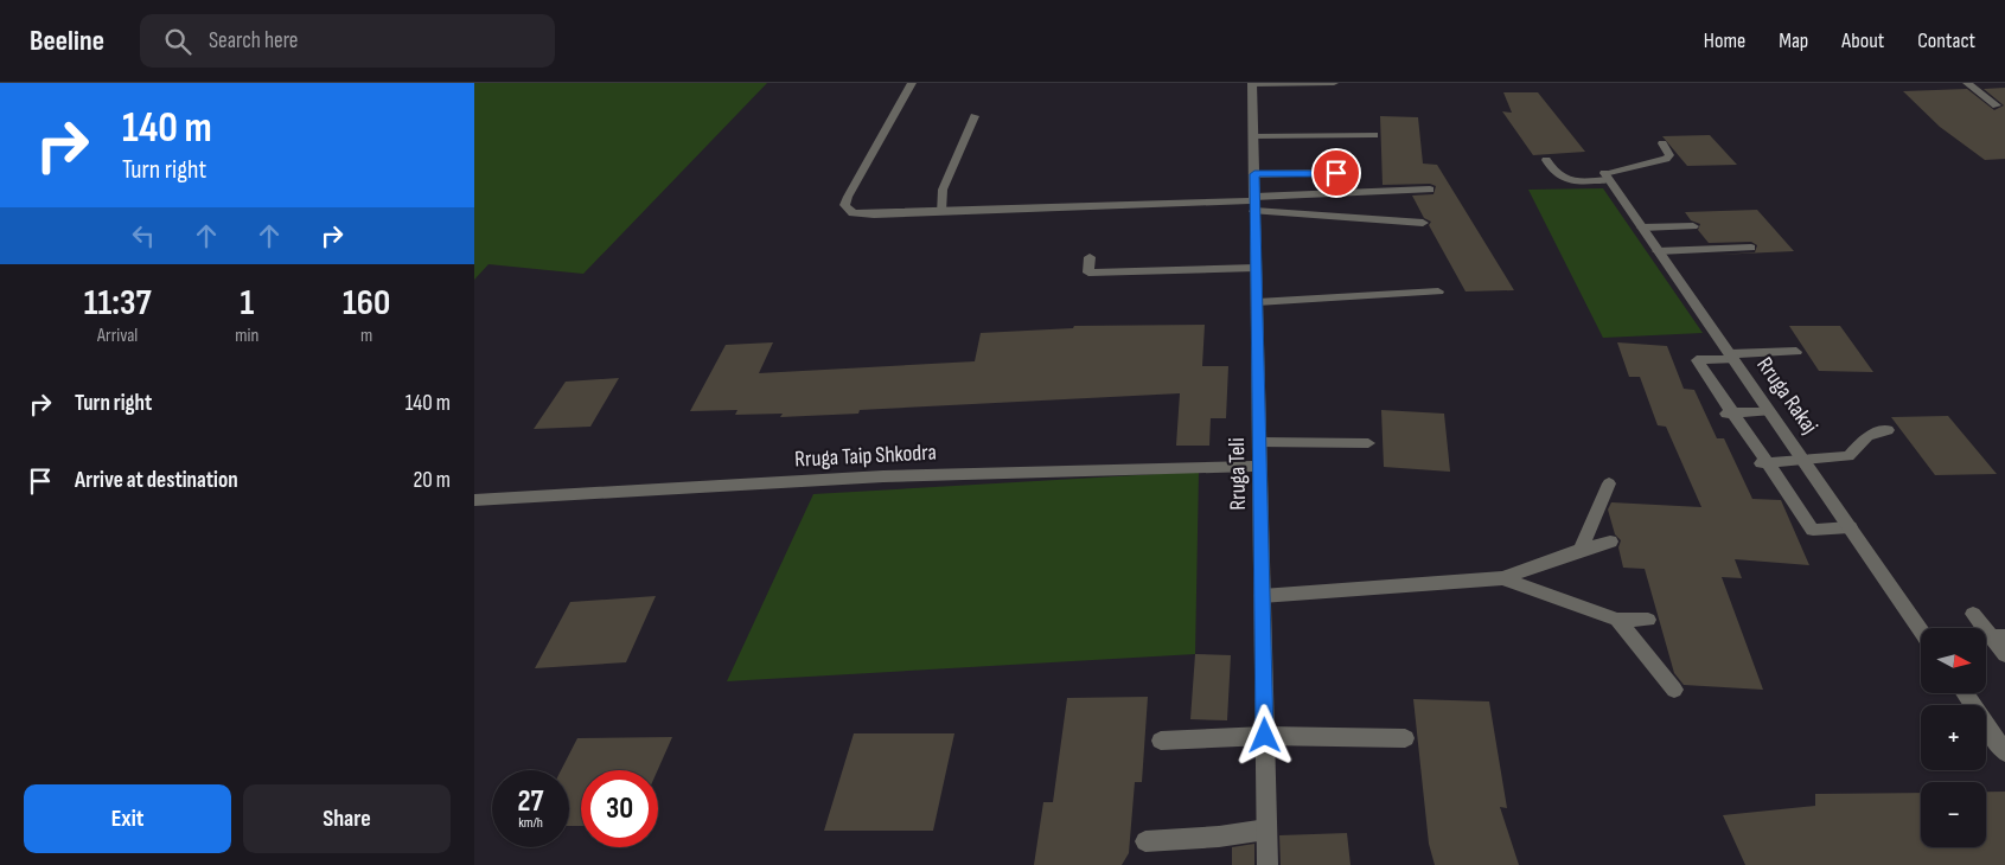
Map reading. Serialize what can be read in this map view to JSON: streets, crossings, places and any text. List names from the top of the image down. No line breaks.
{"streets":{"street":["Rruga Rakaj","Rruga Taip Shkodra","Rruga Teli"]},"crossings":[["Rruga Taip Shkodra","Rruga Teli"]],"north":"right","page":{"header":"Beeline","search":"Search here","nav":["Home","Map","About","Contact"],"turn":["140 m","Turn right"],"eta":["11:37","Arrival","1","min","160","m"],"list":[{"name":"Turn right","value":"140 m"},{"name":"Arrive at destination","value":"20 m"}],"map_buttons":["+","−"],"speed":"27 km/h","limit":"30","buttons":["Exit","Share"]}}
